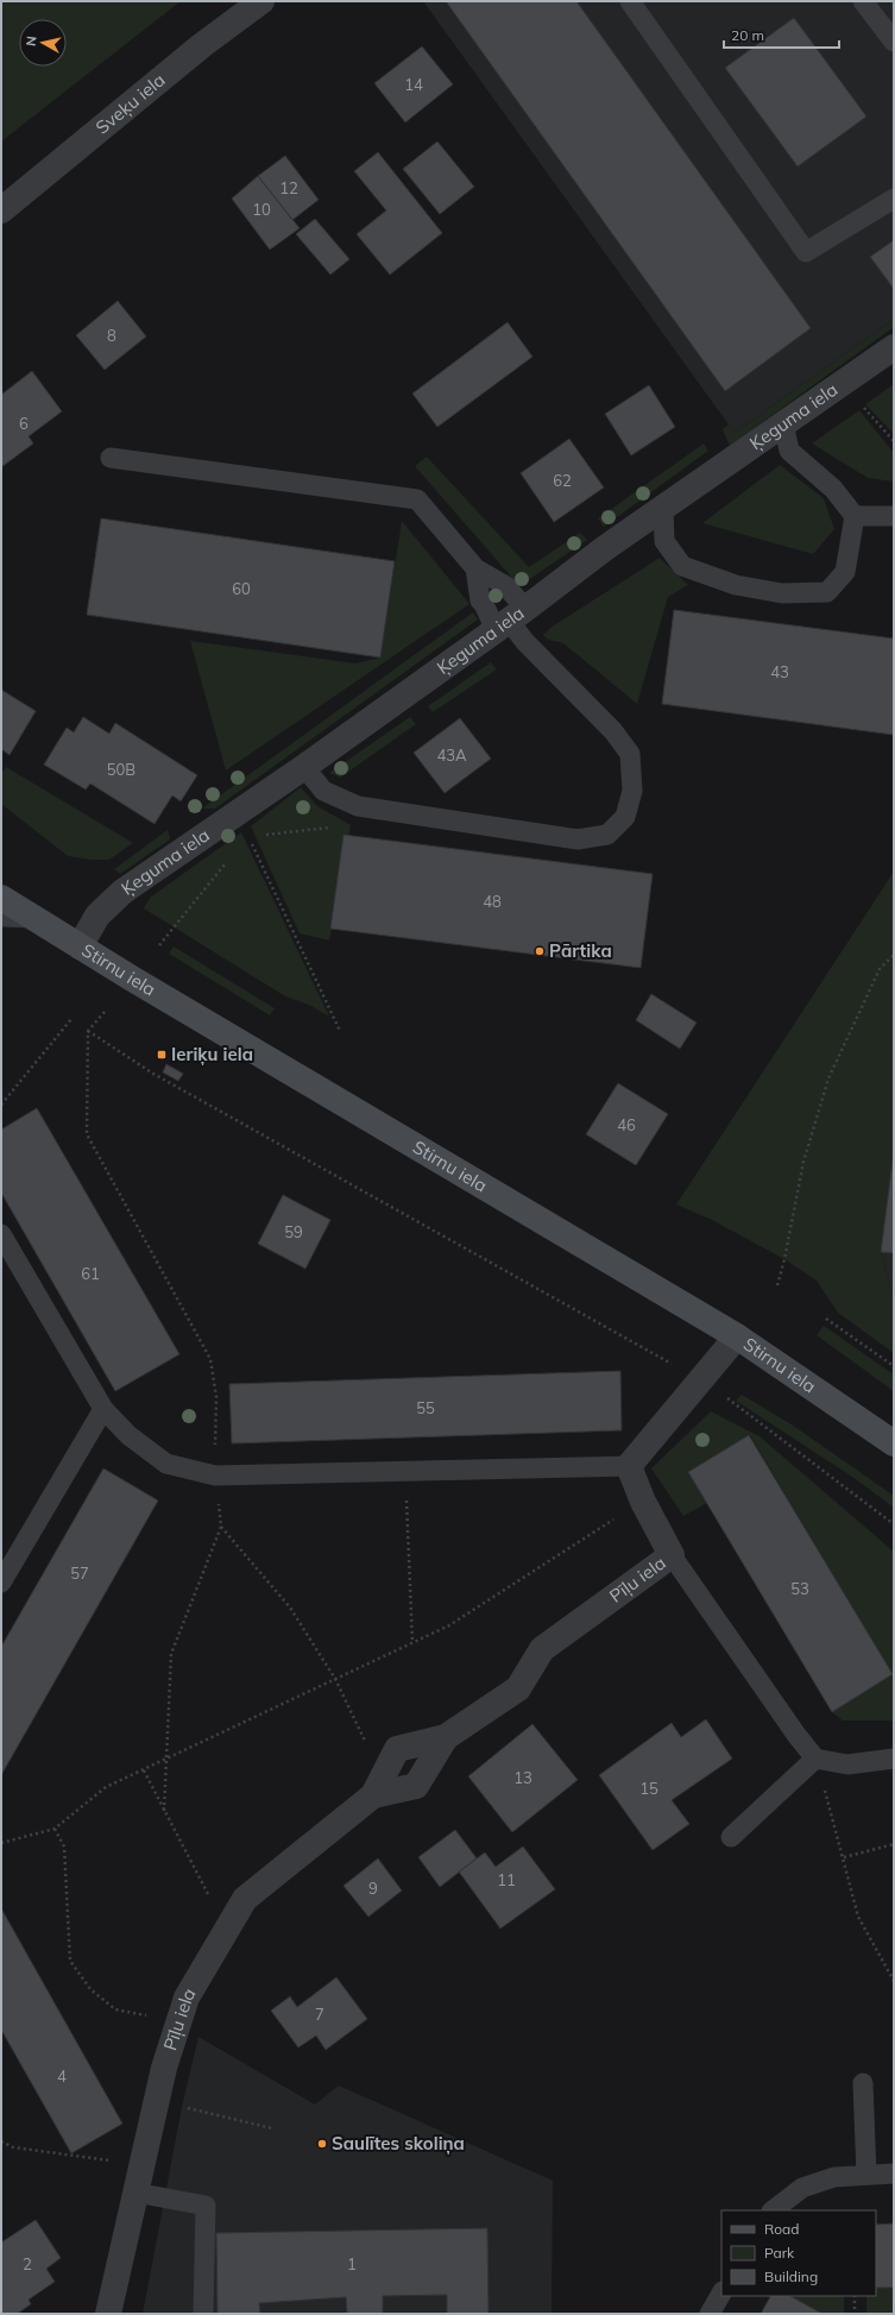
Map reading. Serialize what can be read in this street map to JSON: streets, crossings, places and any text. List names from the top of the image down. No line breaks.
{"streets":{"street":["Sveķu iela","Ķeguma iela","Stirnu iela","Pīļu iela"]},"crossings":[["Ķeguma iela","Stirnu iela"]],"places":{"other":["Pārtika","Saulītes skoliņa"],"transit":["Ieriķu iela"]},"house_numbers":["14","12","10","8","6","62","60","43","43A","50B","48","46","59","61","55","57","53","13","15","11","9","7","4","2","1"],"legend":["Road","Park","Building"],"scale_bar":"20 m","north":"left"}
